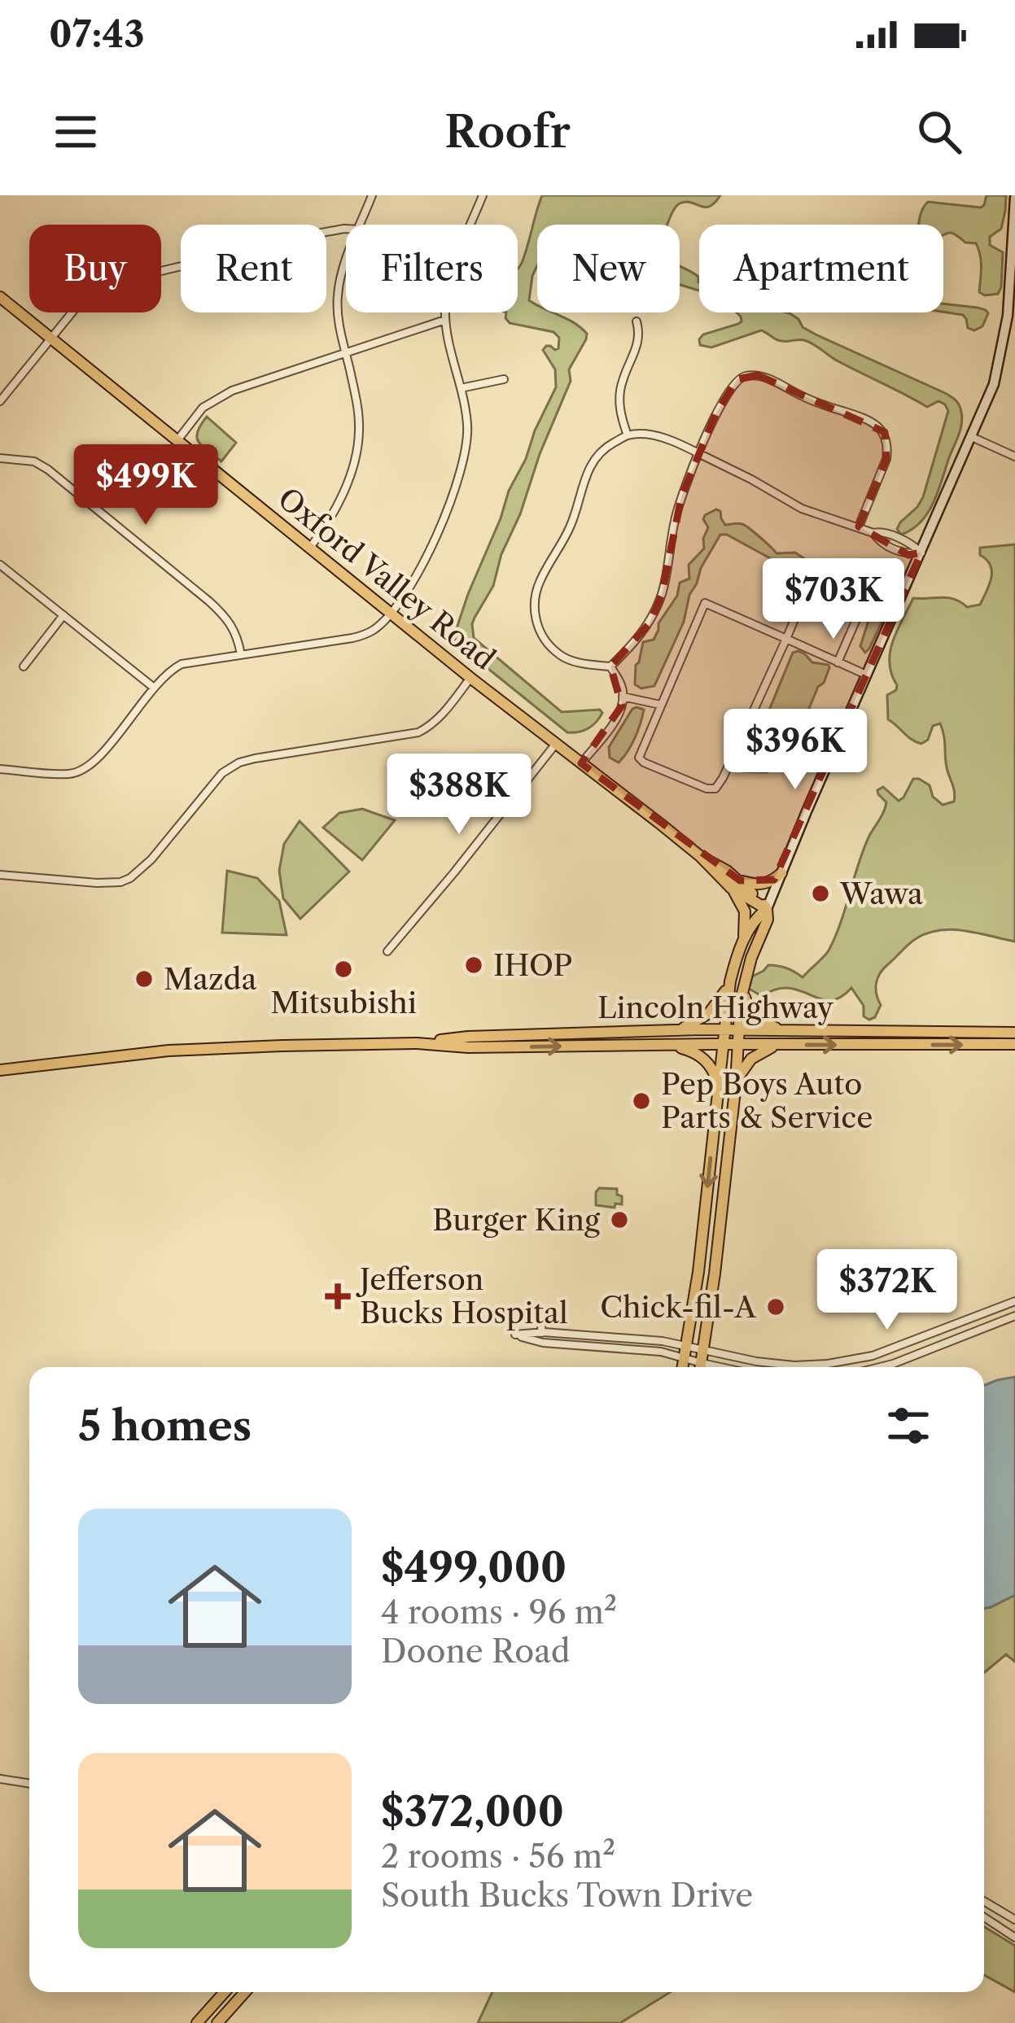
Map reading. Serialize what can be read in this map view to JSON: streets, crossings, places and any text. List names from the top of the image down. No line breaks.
{"streets":{"main road":["Oxford Valley Road","Lincoln Highway"]},"places":{"other":["Wawa","IHOP","Mitsubishi","Mazda","Pep Boys Auto Parts & Service","Burger King","Chick-fil-A"],"health":["Jefferson Bucks Hospital"]},"page":{"status":"07:43","header":"Roofr","chip":["Buy","Rent","Filters","New","Apartment"],"price":["$499K","$703K","$396K","$388K","$372K"],"heading":"5 homes","list":[{"name":"$499,000","note":"4 rooms · 96 m² · Doone Road"},{"name":"$372,000","note":"2 rooms · 56 m² · South Bucks Town Drive"}]}}
